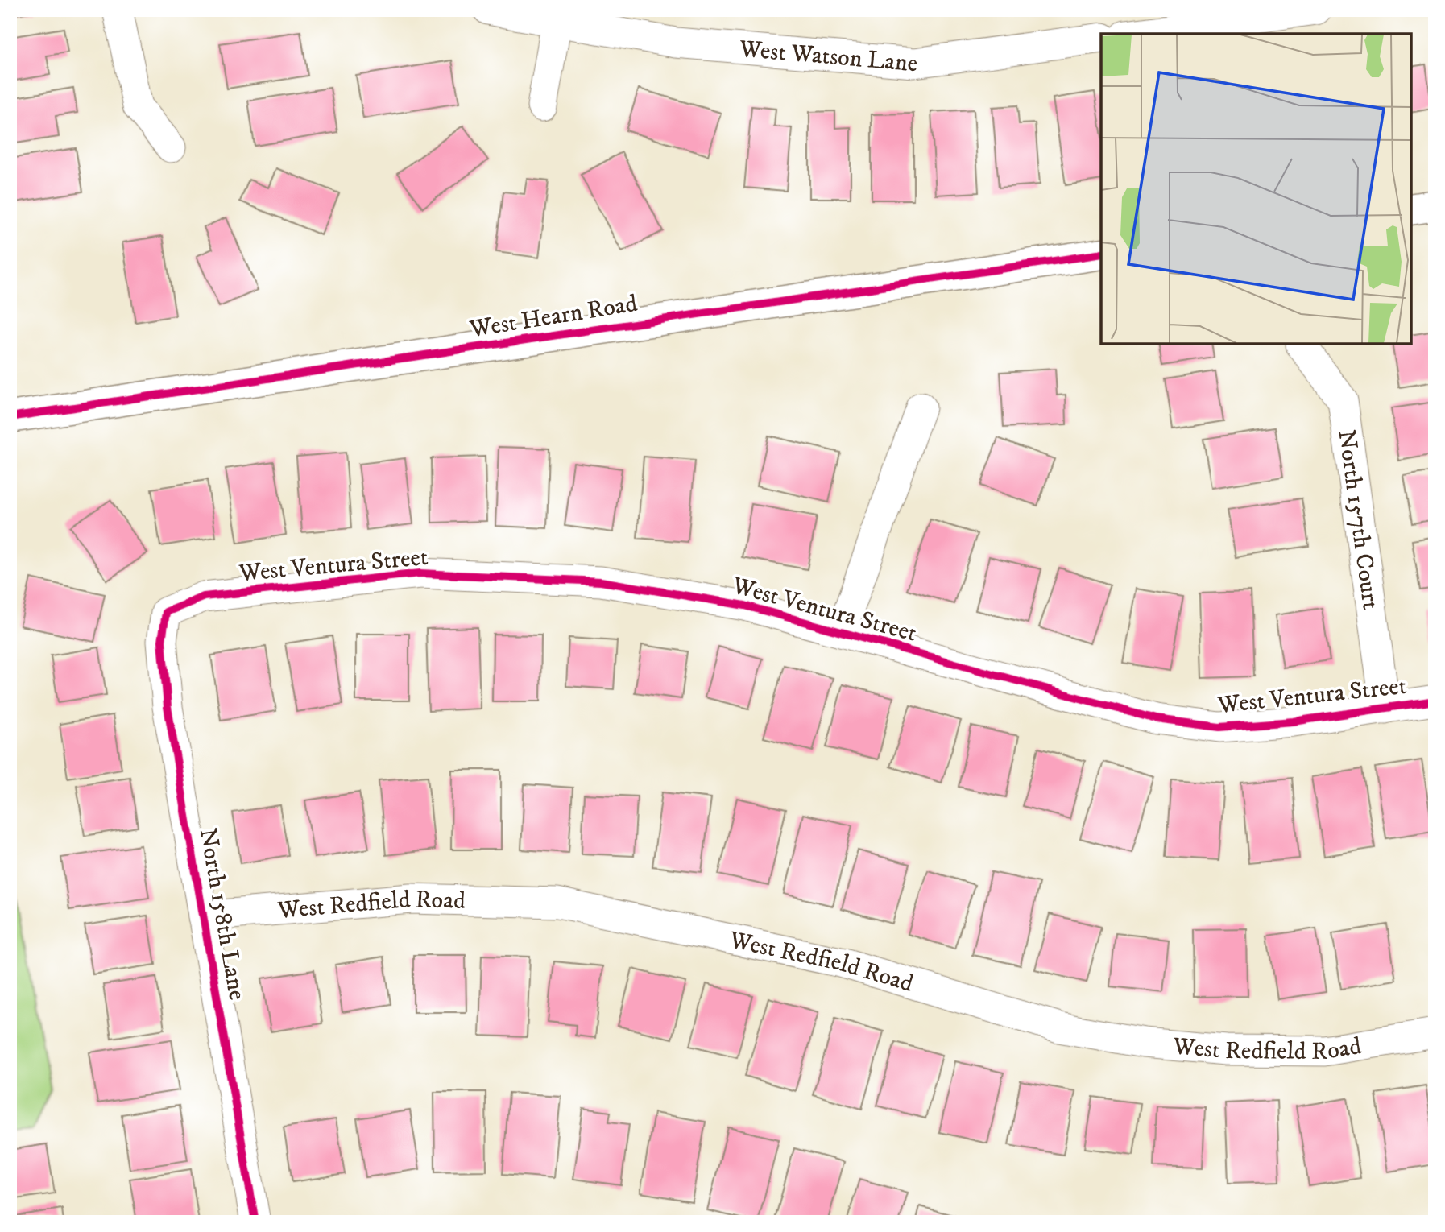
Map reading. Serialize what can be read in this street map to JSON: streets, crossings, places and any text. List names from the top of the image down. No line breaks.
{"streets":{"street":["West Watson Lane","West Hearn Road","North 157th Court","West Ventura Street","West Redfield Road","North 158th Lane"]},"crossings":[["North 157th Court","West Ventura Street"],["West Ventura Street","North 158th Lane"],["West Redfield Road","North 158th Lane"]]}
